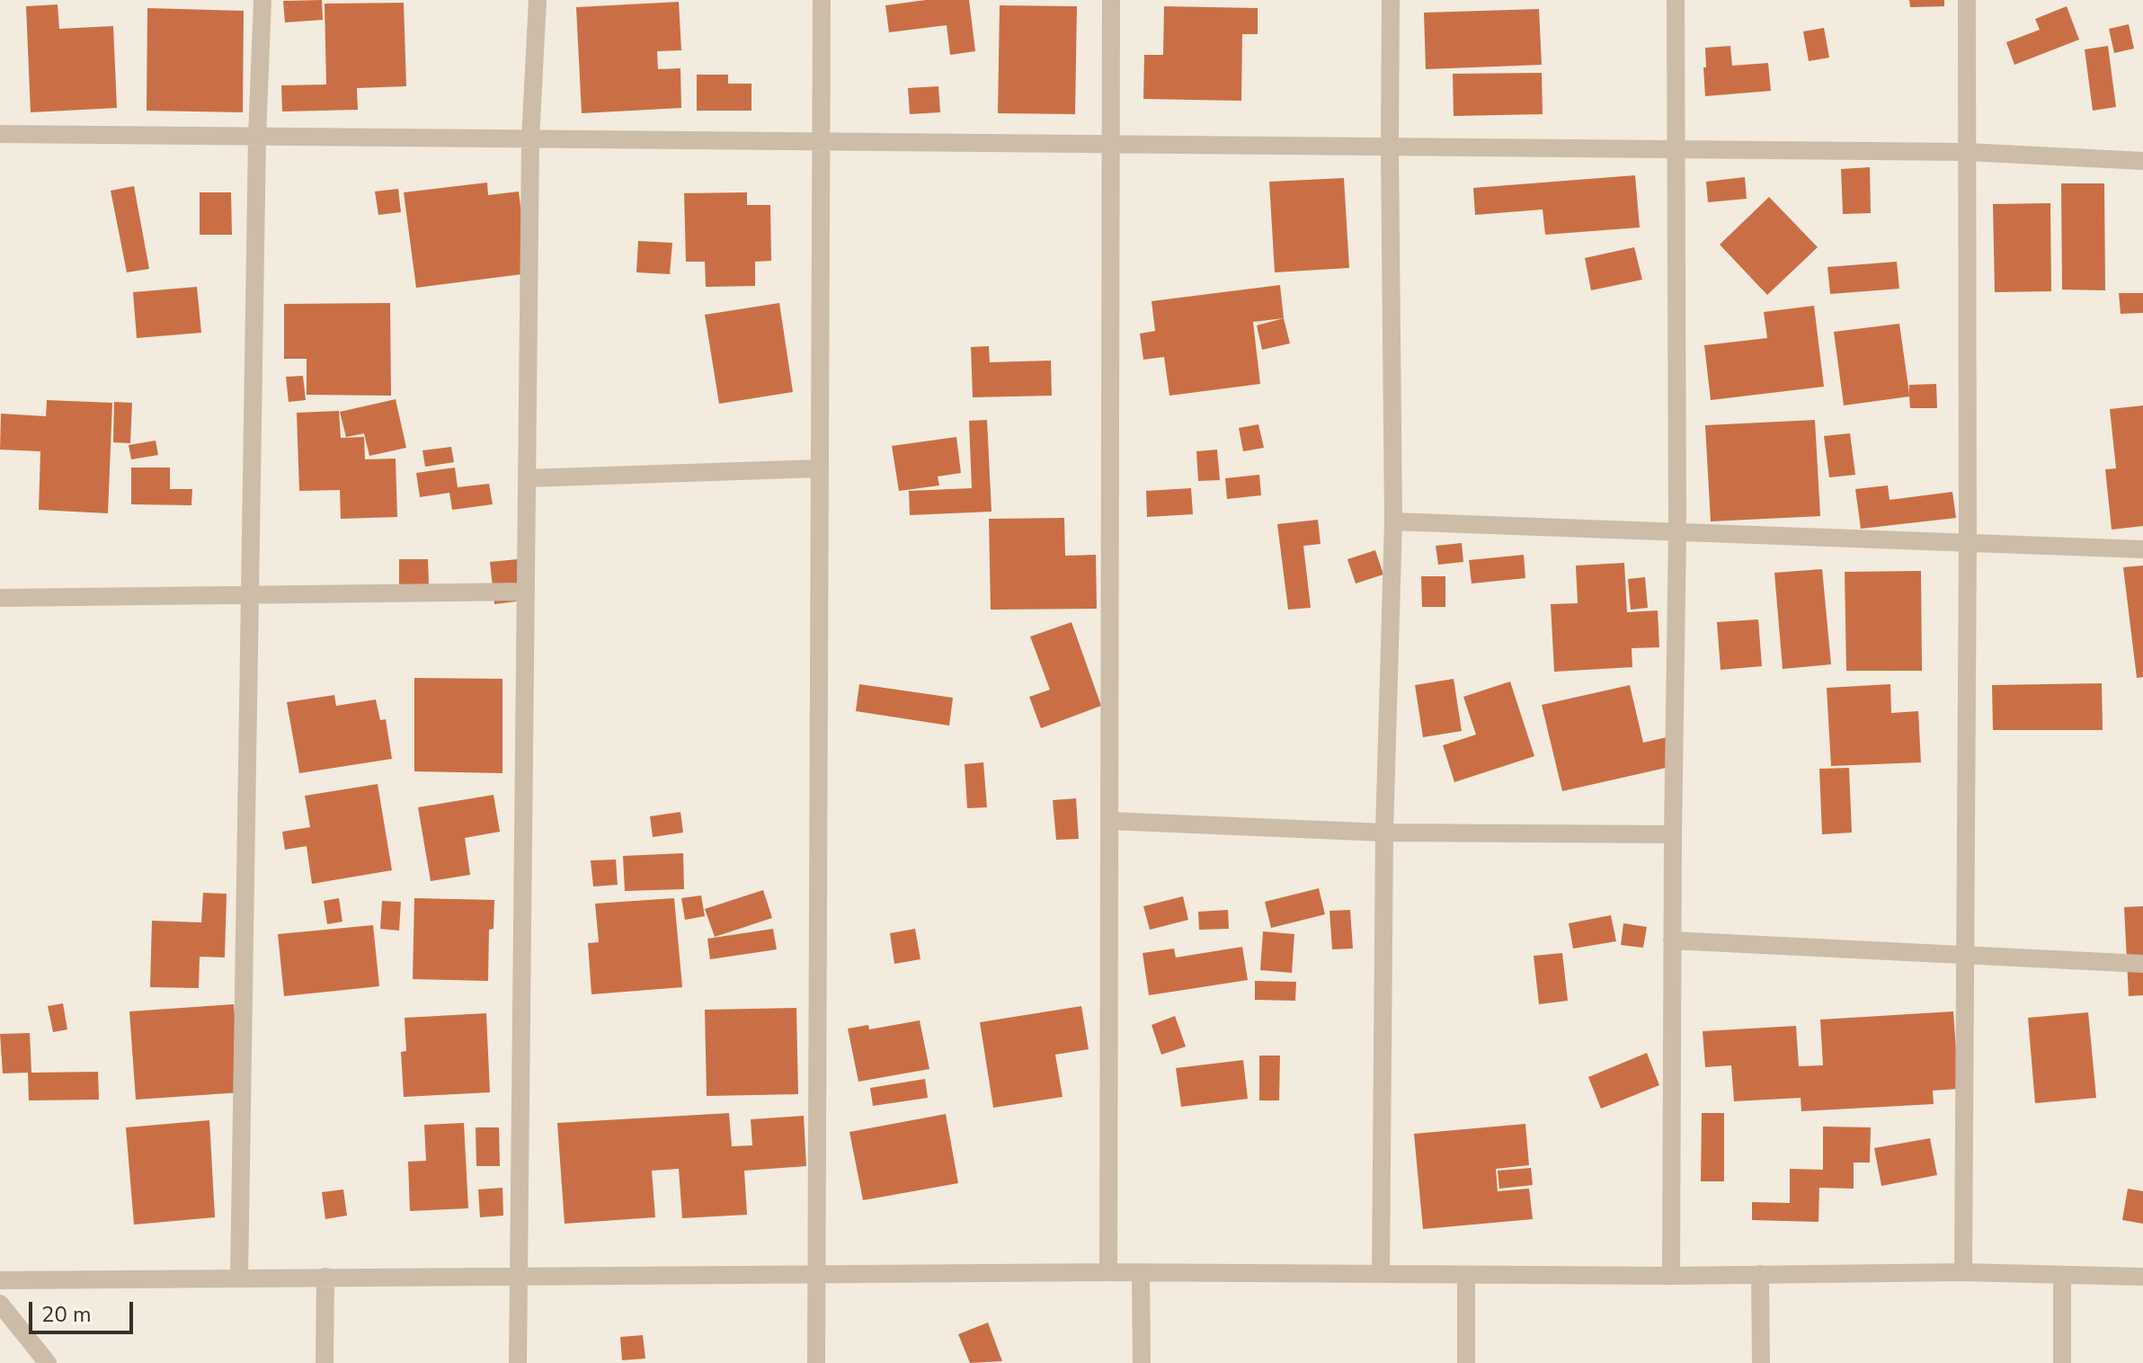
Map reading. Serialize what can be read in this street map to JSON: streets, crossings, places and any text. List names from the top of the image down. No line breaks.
{"scale_bar":"20 m"}
